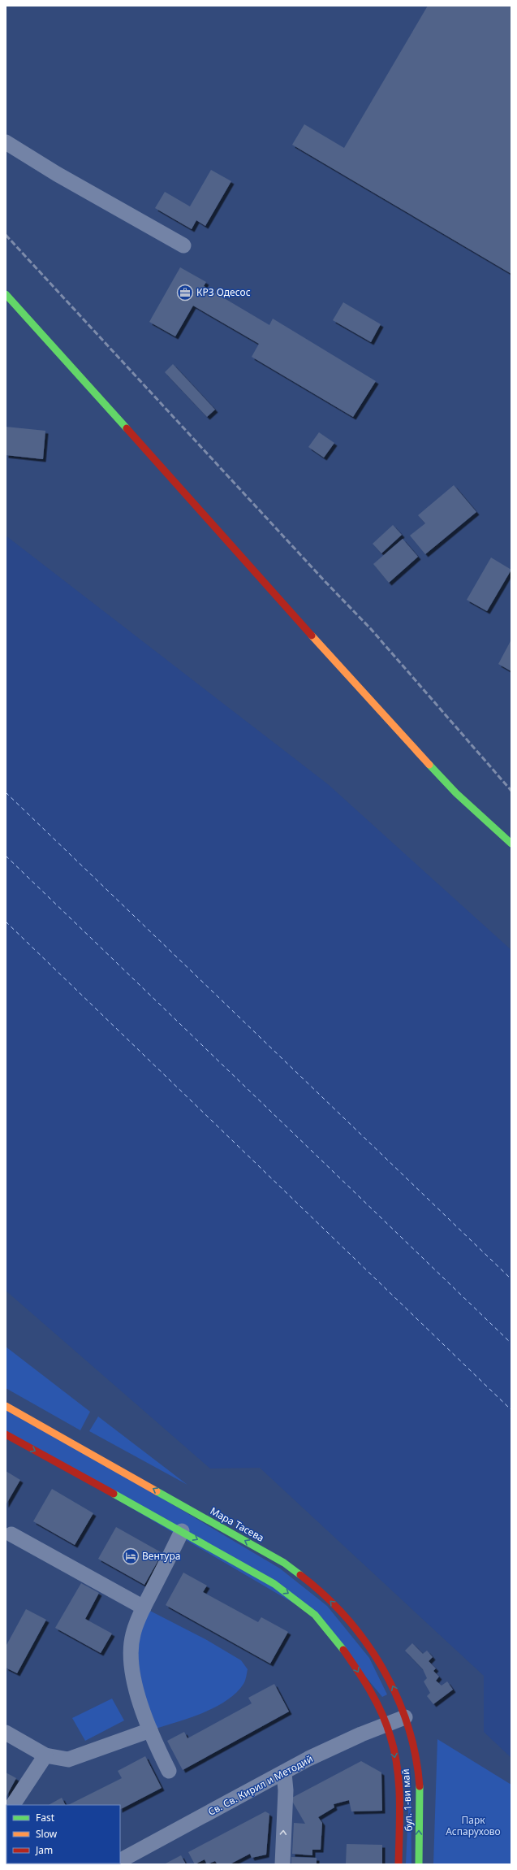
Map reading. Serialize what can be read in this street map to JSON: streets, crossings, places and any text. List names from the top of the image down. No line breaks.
{"streets":{"main road":["Мара Тасева","бул. 1-ви май"],"street":["Св. Св. Кирил и Методий"]},"crossings":[["Мара Тасева","Св. Св. Кирил и Методий"],["Мара Тасева","бул. 1-ви май"],["Св. Св. Кирил и Методий","бул. 1-ви май"]],"parks":["Парк Аспарухово"],"places":{"office":["КРЗ Одесос"],"hotel":["Вентура"]},"legend":["Fast","Slow","Jam"]}
